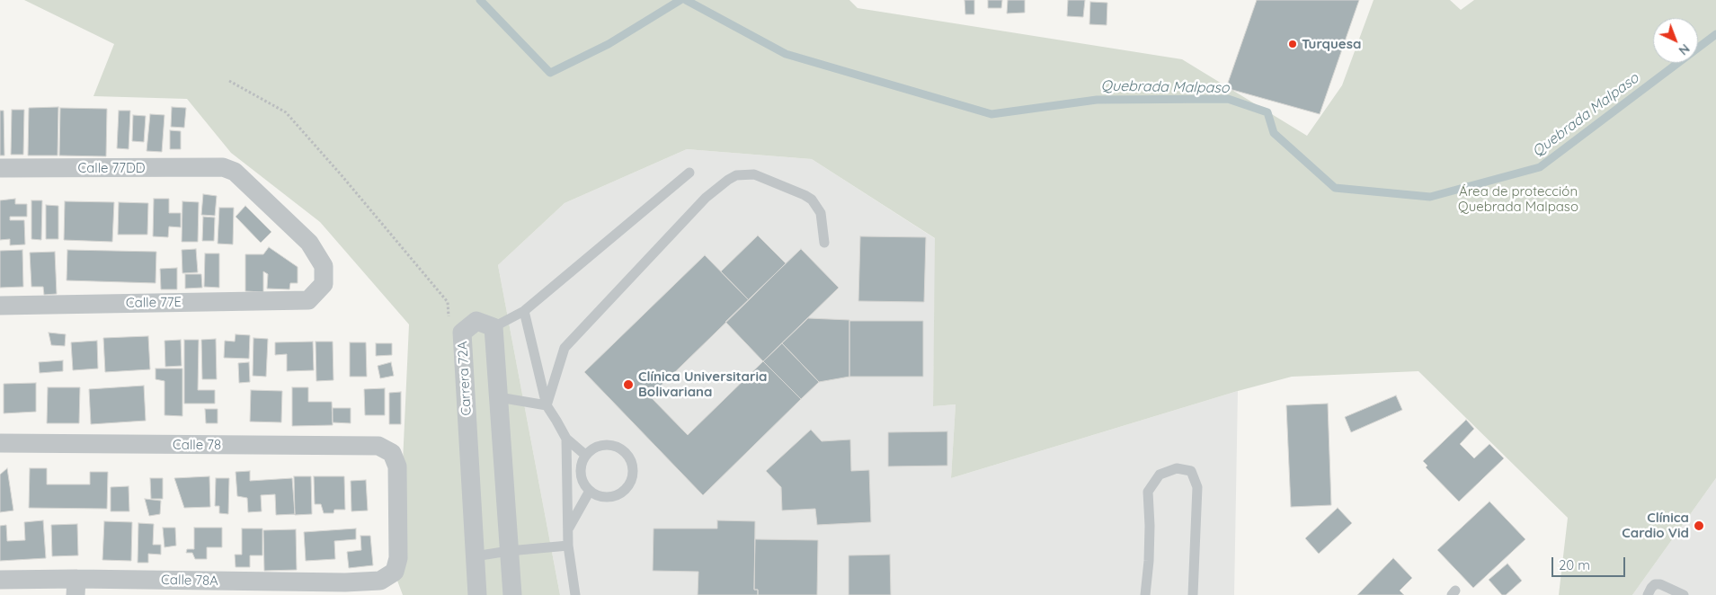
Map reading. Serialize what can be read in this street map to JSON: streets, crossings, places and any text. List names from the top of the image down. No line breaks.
{"streets":{"street":["Calle 77DD","Calle 77E","Carrera 72A","Calle 78","Calle 78A"]},"crossings":[["Calle 77DD","Calle 77E"],["Calle 78","Calle 78A"]],"water":["Quebrada Malpaso"],"parks":["Área de protección Quebrada Malpaso"],"places":["Turquesa","Clínica Universitaria Bolivariana","Clínica Cardio Vid"],"scale_bar":"20 m","north":"bottom right"}
